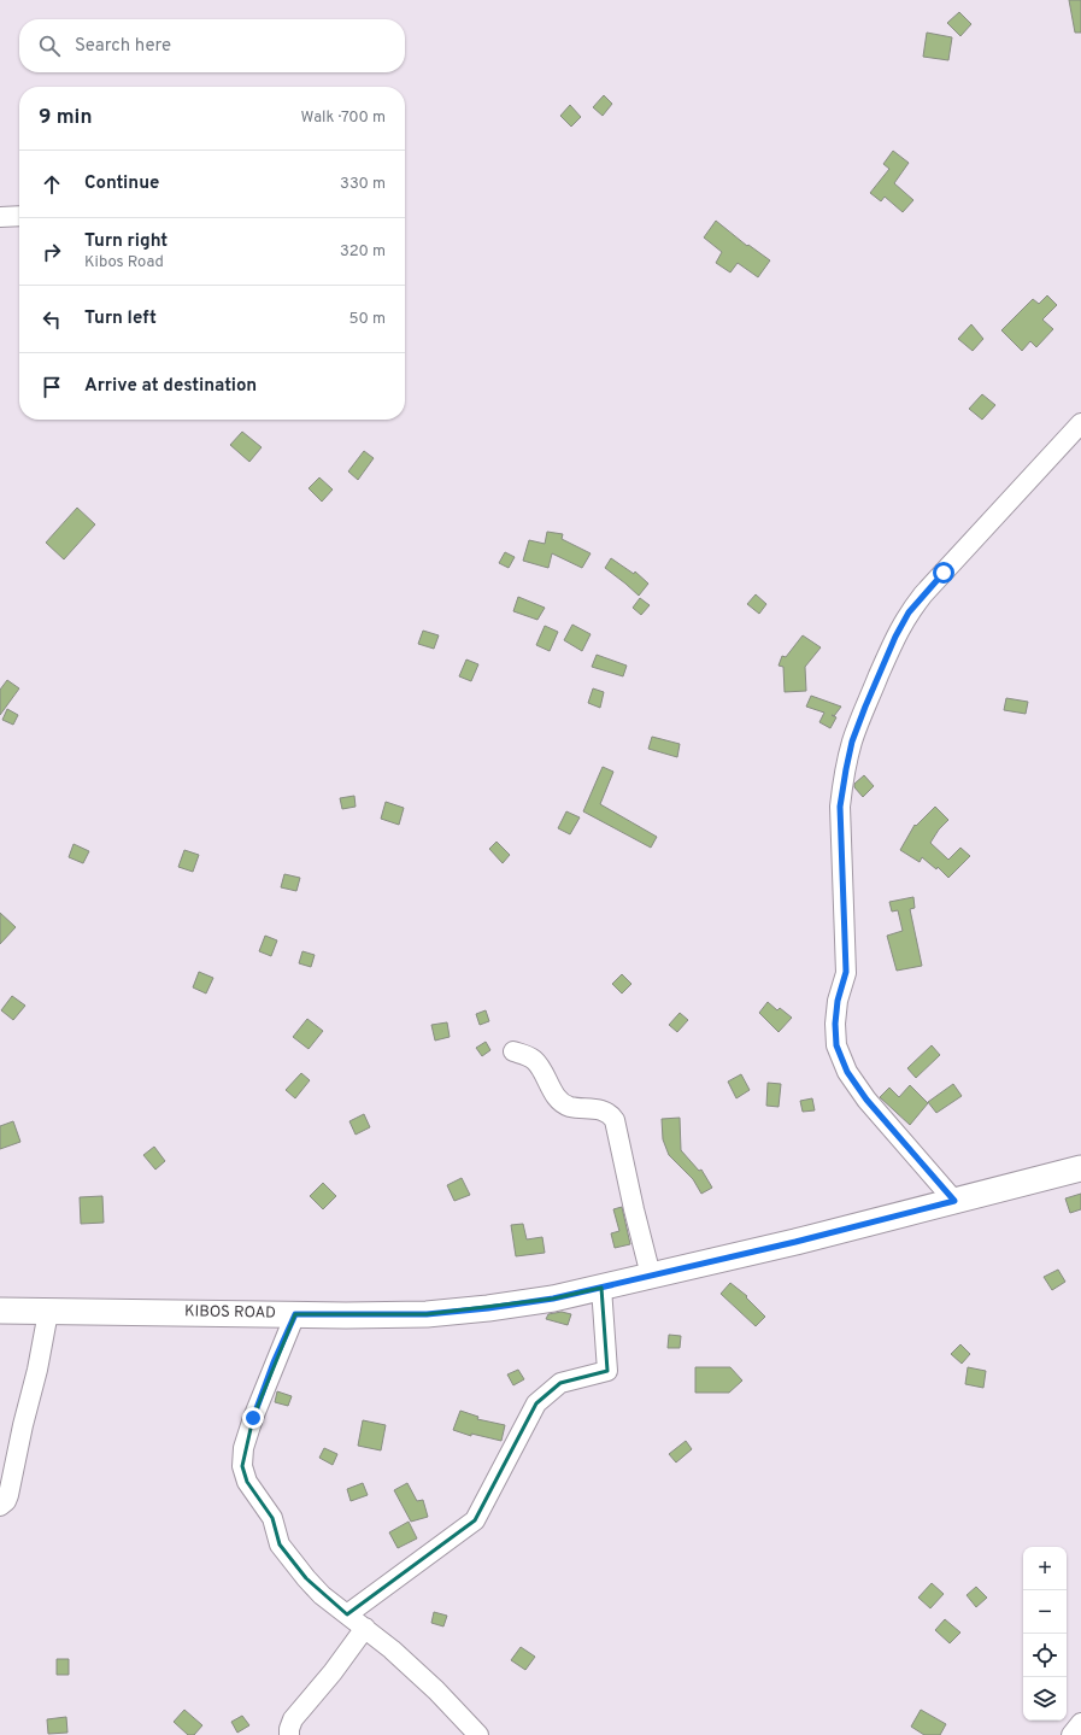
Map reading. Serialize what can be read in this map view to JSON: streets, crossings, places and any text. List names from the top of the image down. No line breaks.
{"streets":{"main road":["KIBOS ROAD"]},"page":{"search":"Search here","heading":["9 min","Walk · 700 m"],"list":[["Continue","330 m"],["Turn right","Kibos Road","320 m"],["Turn left","50 m"],"Arrive at destination"],"map_buttons":["+","−"]}}
